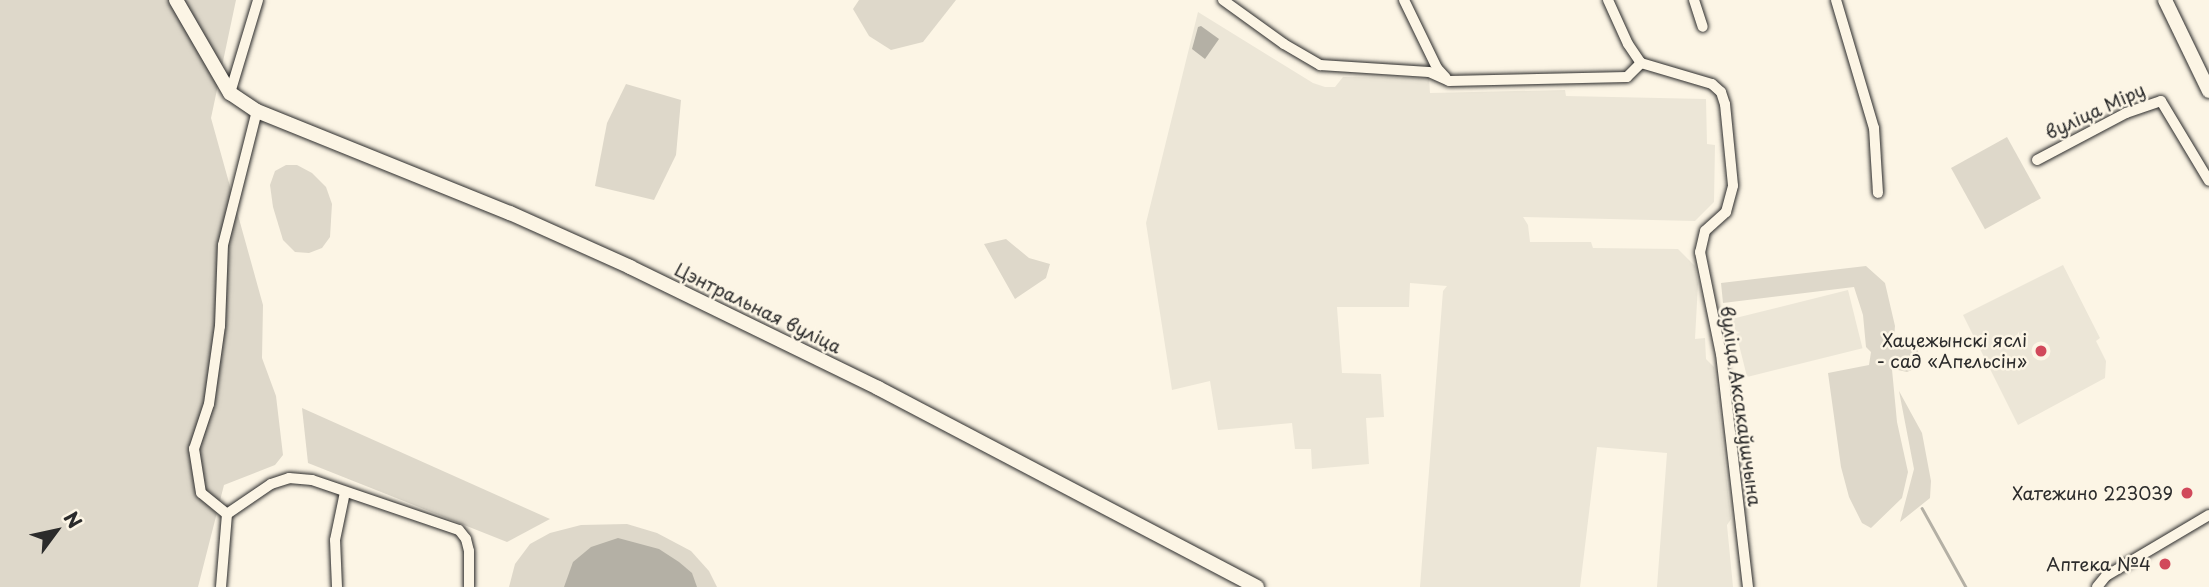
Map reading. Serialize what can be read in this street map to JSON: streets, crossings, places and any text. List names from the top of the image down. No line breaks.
{"streets":{"street":["вуліца Міру","Цэнтральная вуліца","вуліца Аксакаўшчына"]},"places":["Хацежынскі яслі - сад «Апельсін»","Хатежино 223039","Аптека №4"],"north":"top right"}
